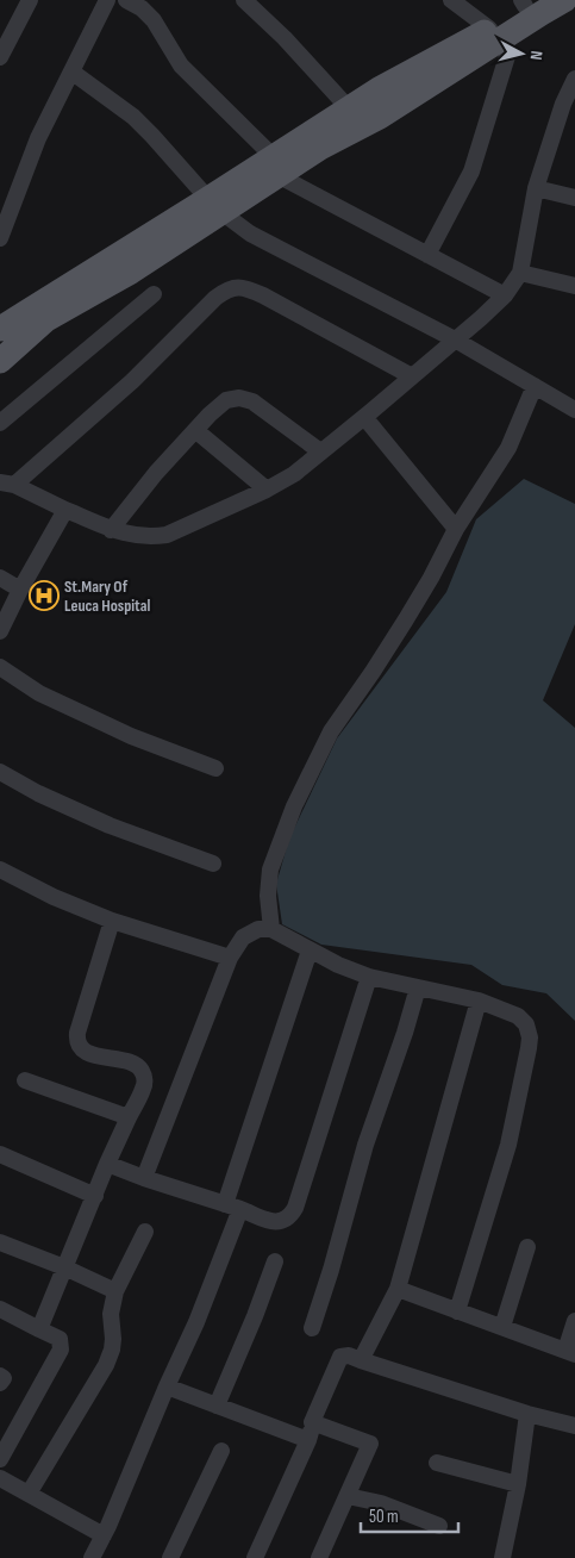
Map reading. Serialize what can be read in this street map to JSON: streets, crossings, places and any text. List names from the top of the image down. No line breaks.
{"places":{"hospital":["St.Mary Of Leuca Hospital"]},"scale_bar":"50 m","north":"right"}
